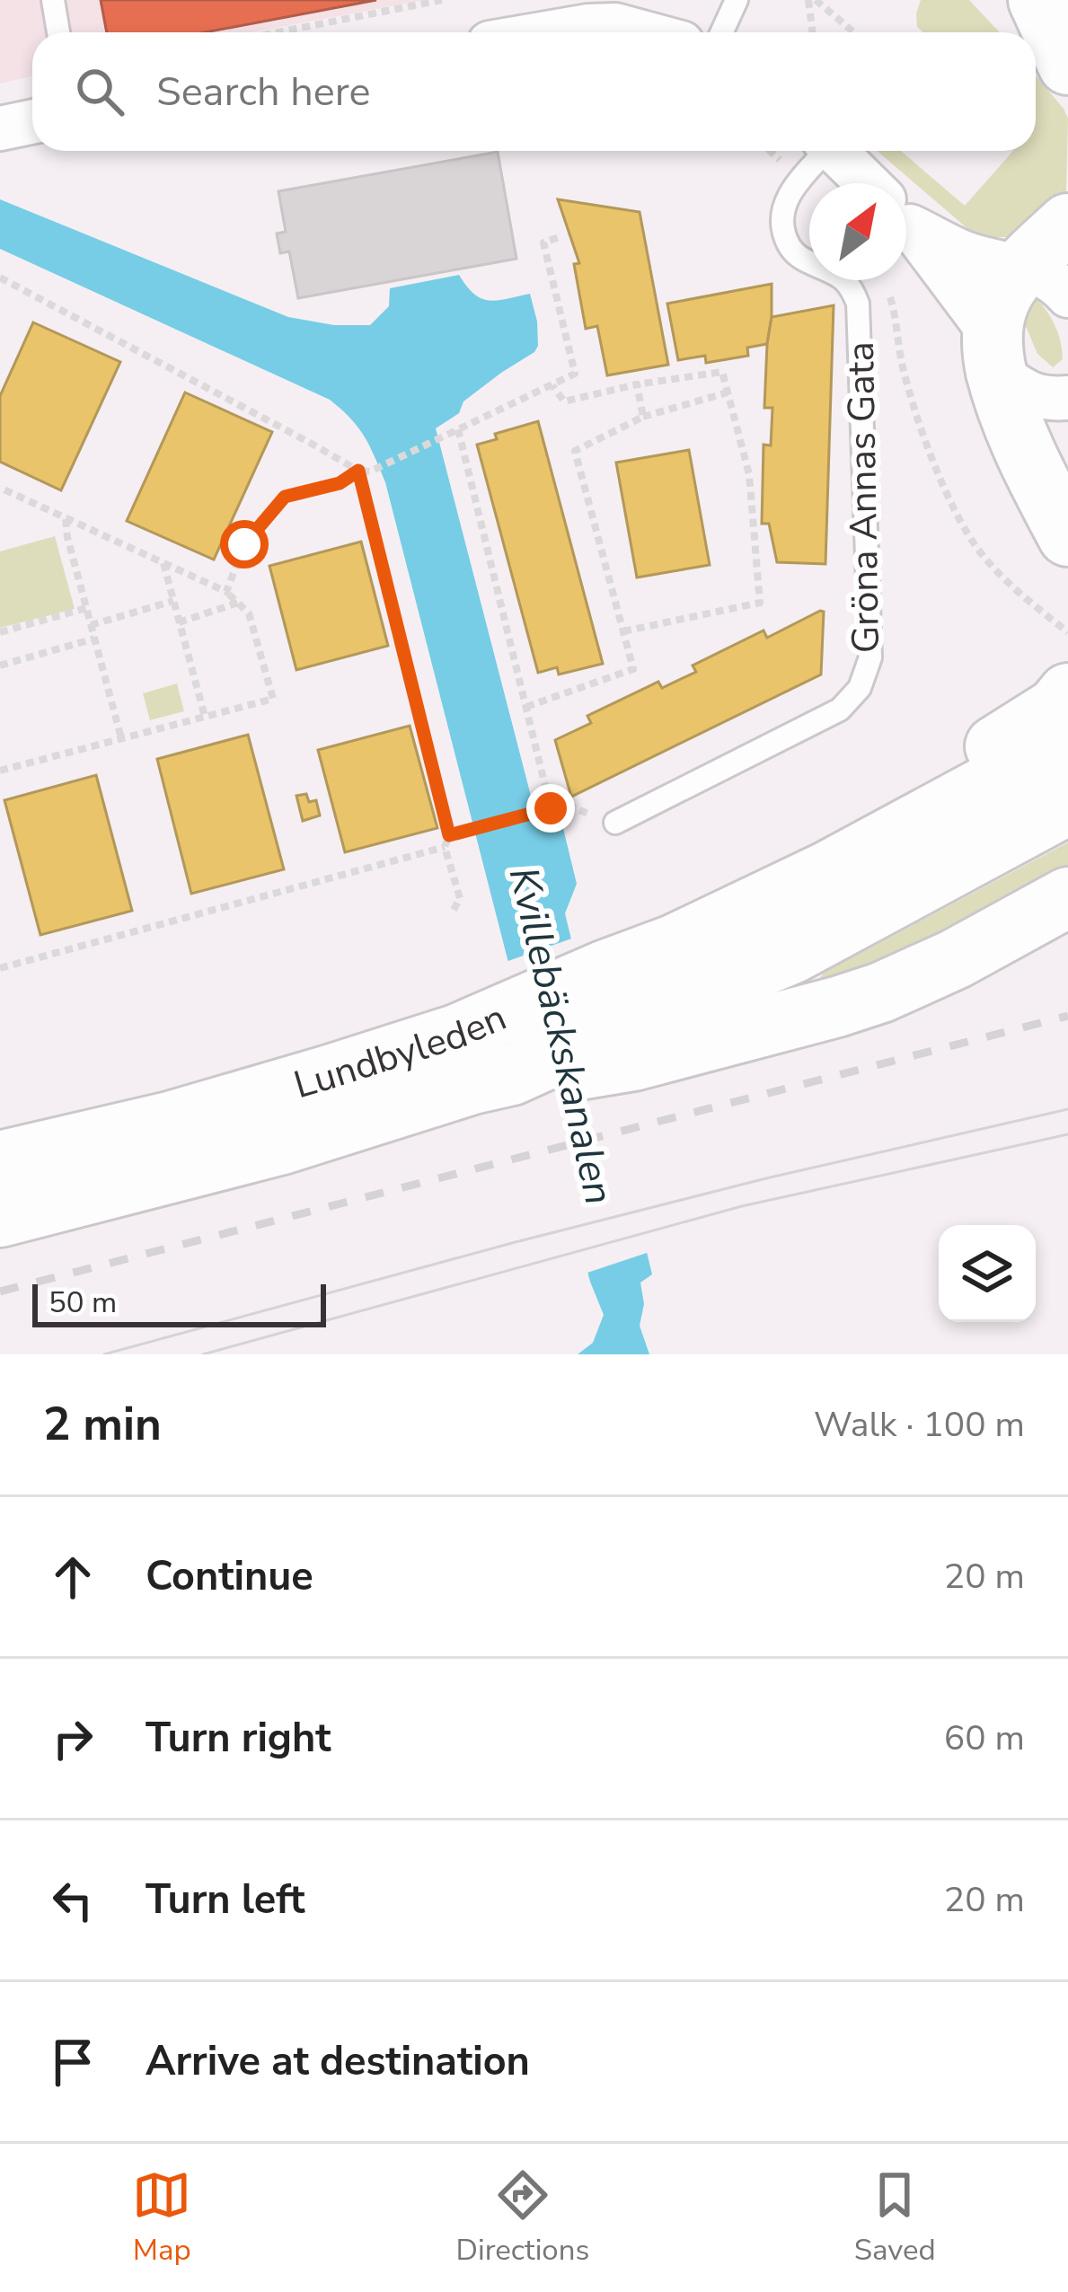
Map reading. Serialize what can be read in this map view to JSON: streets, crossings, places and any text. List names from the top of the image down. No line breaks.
{"streets":{"main road":["Lundbyleden"],"lane":["Gröna Annas Gata"]},"water":["Kvillebäckskanalen"],"scale_bar":"50 m","north":"top right","page":{"search":"Search here","scale":"50 m","heading":["2 min","Walk · 100 m"],"list":[["Continue","20 m"],["Turn right","60 m"],["Turn left","20 m"],"Arrive at destination"],"nav":["Map","Directions","Saved"]}}
